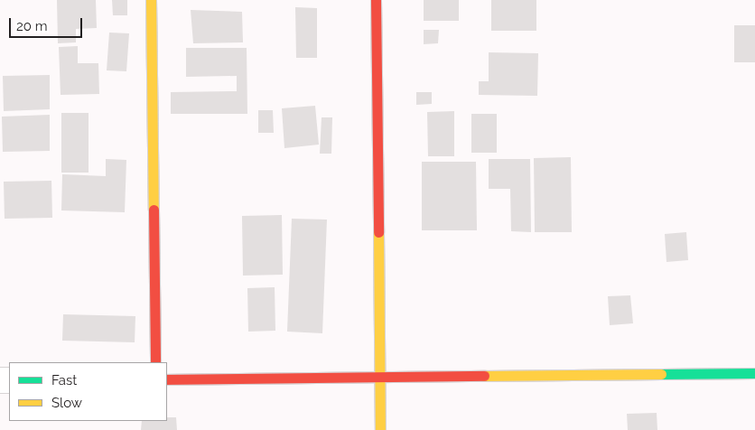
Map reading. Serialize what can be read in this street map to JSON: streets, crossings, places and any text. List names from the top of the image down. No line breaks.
{"legend":["Fast","Slow"],"scale_bar":"20 m"}
